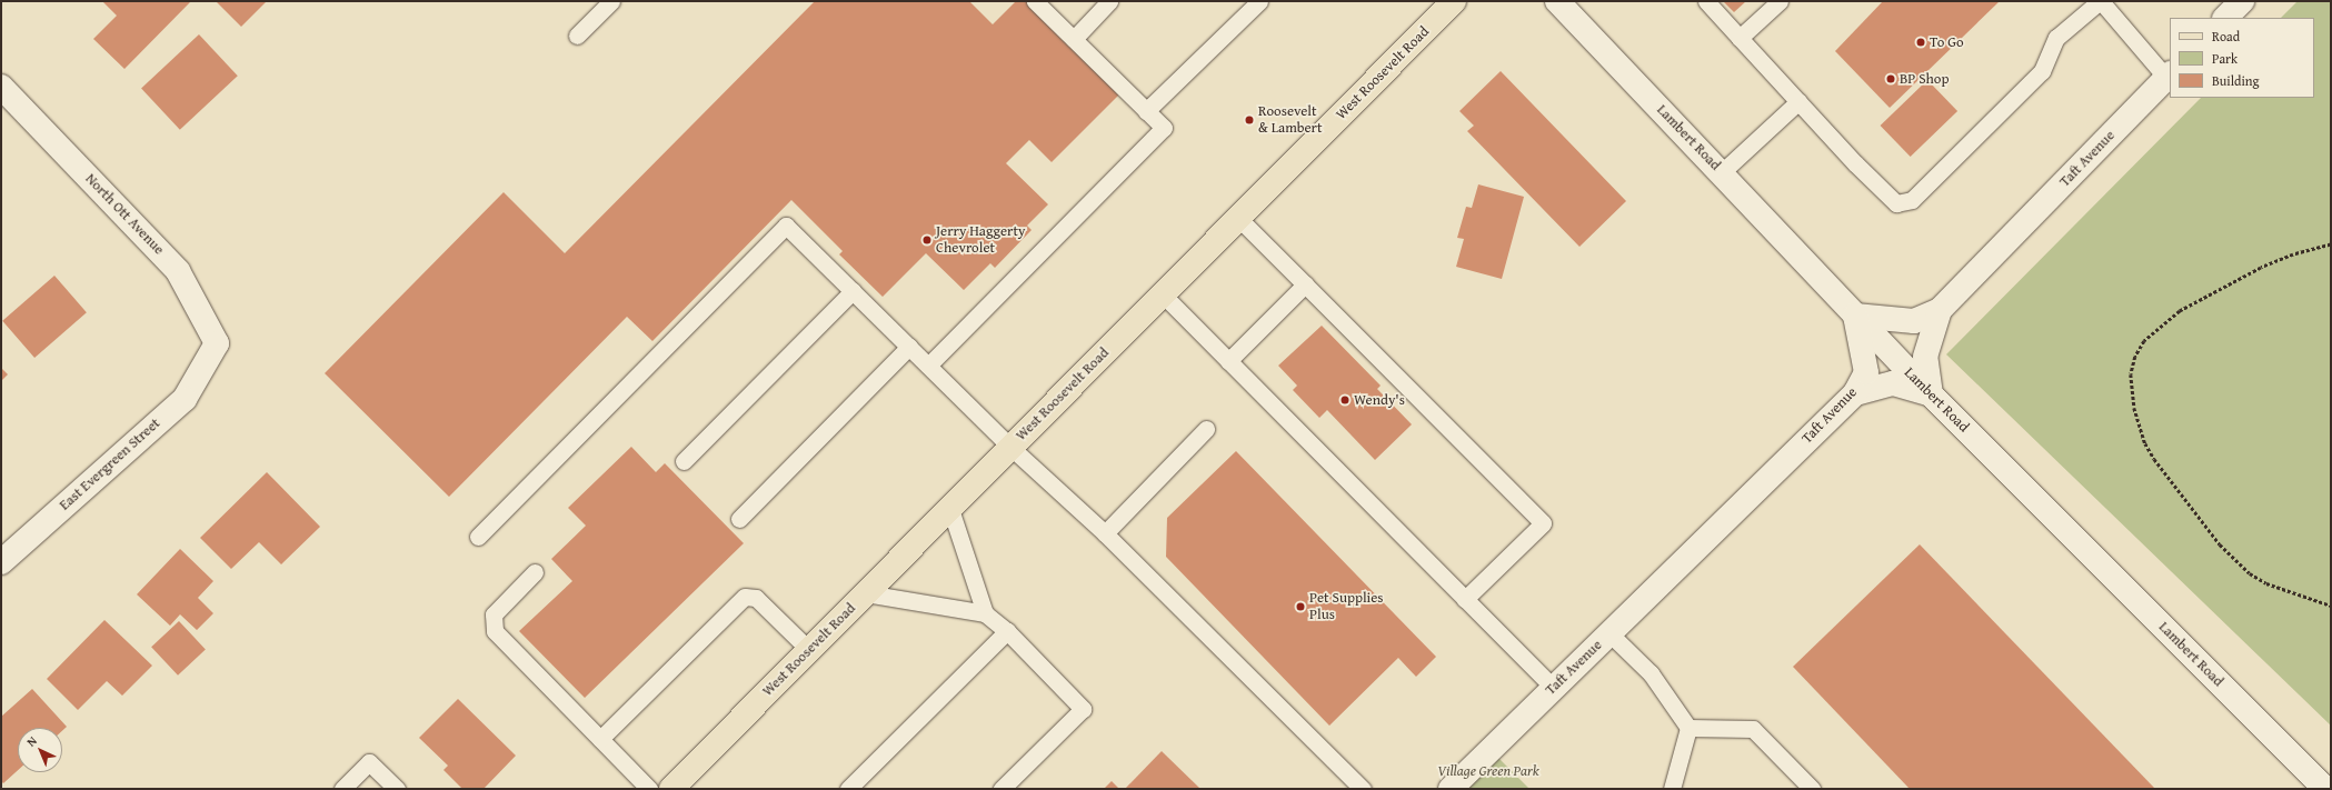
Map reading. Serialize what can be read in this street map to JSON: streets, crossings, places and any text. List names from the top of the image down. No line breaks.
{"streets":{"main road":["West Roosevelt Road"],"street":["Lambert Road","Taft Avenue","North Ott Avenue","East Evergreen Street"]},"crossings":[["Lambert Road","Taft Avenue"],["North Ott Avenue","East Evergreen Street"]],"parks":["Village Green Park"],"places":["To Go","BP Shop","Roosevelt & Lambert","Jerry Haggerty Chevrolet","Wendy's","Pet Supplies Plus"],"legend":["Road","Park","Building"],"north":"top left"}
